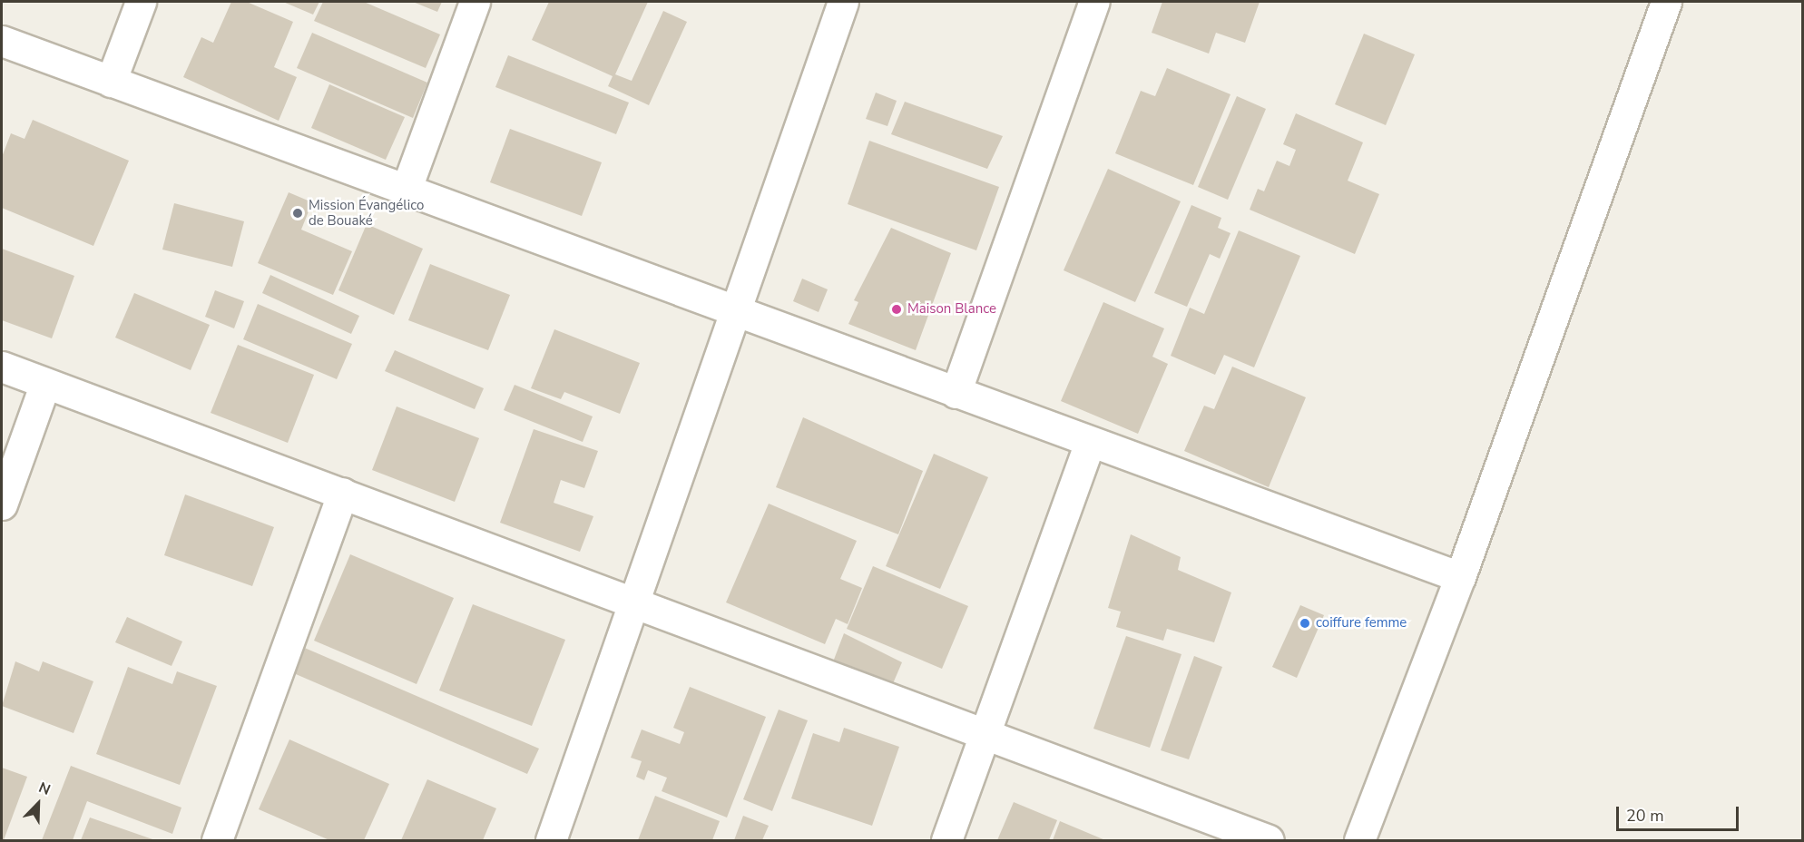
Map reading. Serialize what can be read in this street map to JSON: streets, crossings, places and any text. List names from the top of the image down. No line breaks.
{"places":["Mission Évangélico de Bouaké","Maison Blance","coiffure femme"],"scale_bar":"20 m","north":"top right"}
